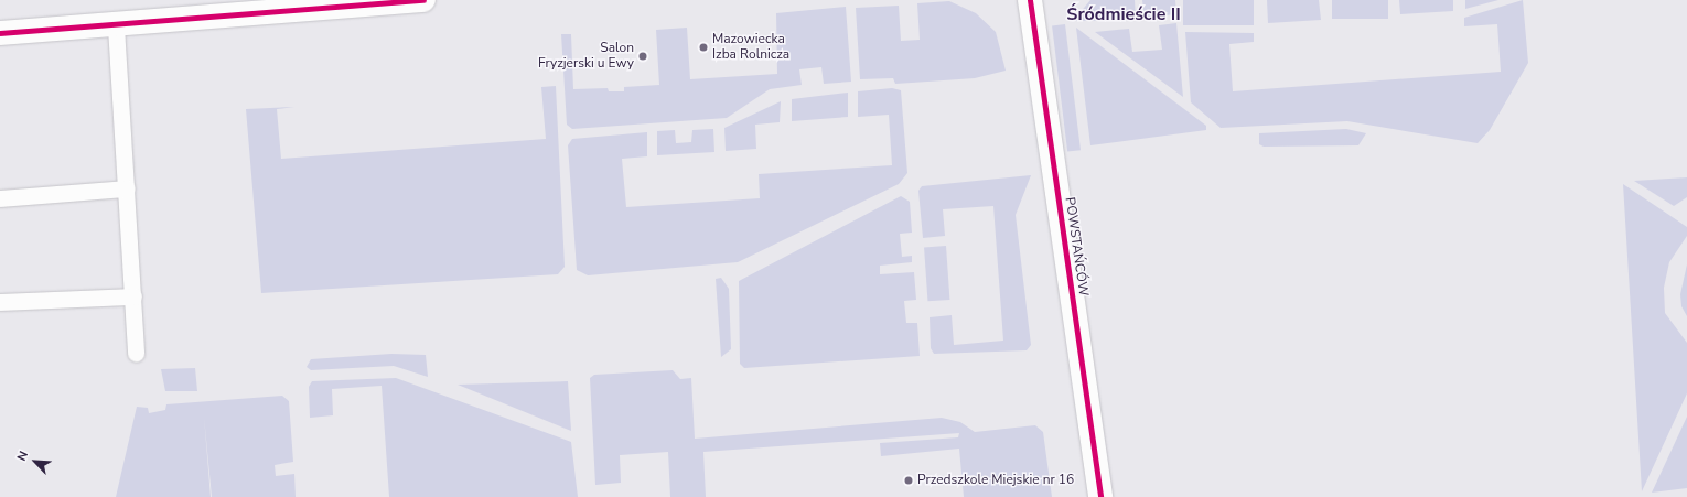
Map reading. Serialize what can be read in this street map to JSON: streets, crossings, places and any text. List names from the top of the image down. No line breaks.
{"streets":{"street":["POWSTAŃCÓW"]},"districts":["Śródmieście II"],"places":["Mazowiecka Izba Rolnicza","Salon Fryzjerski u Ewy","Przedszkole Miejskie nr 16"],"north":"top left"}
